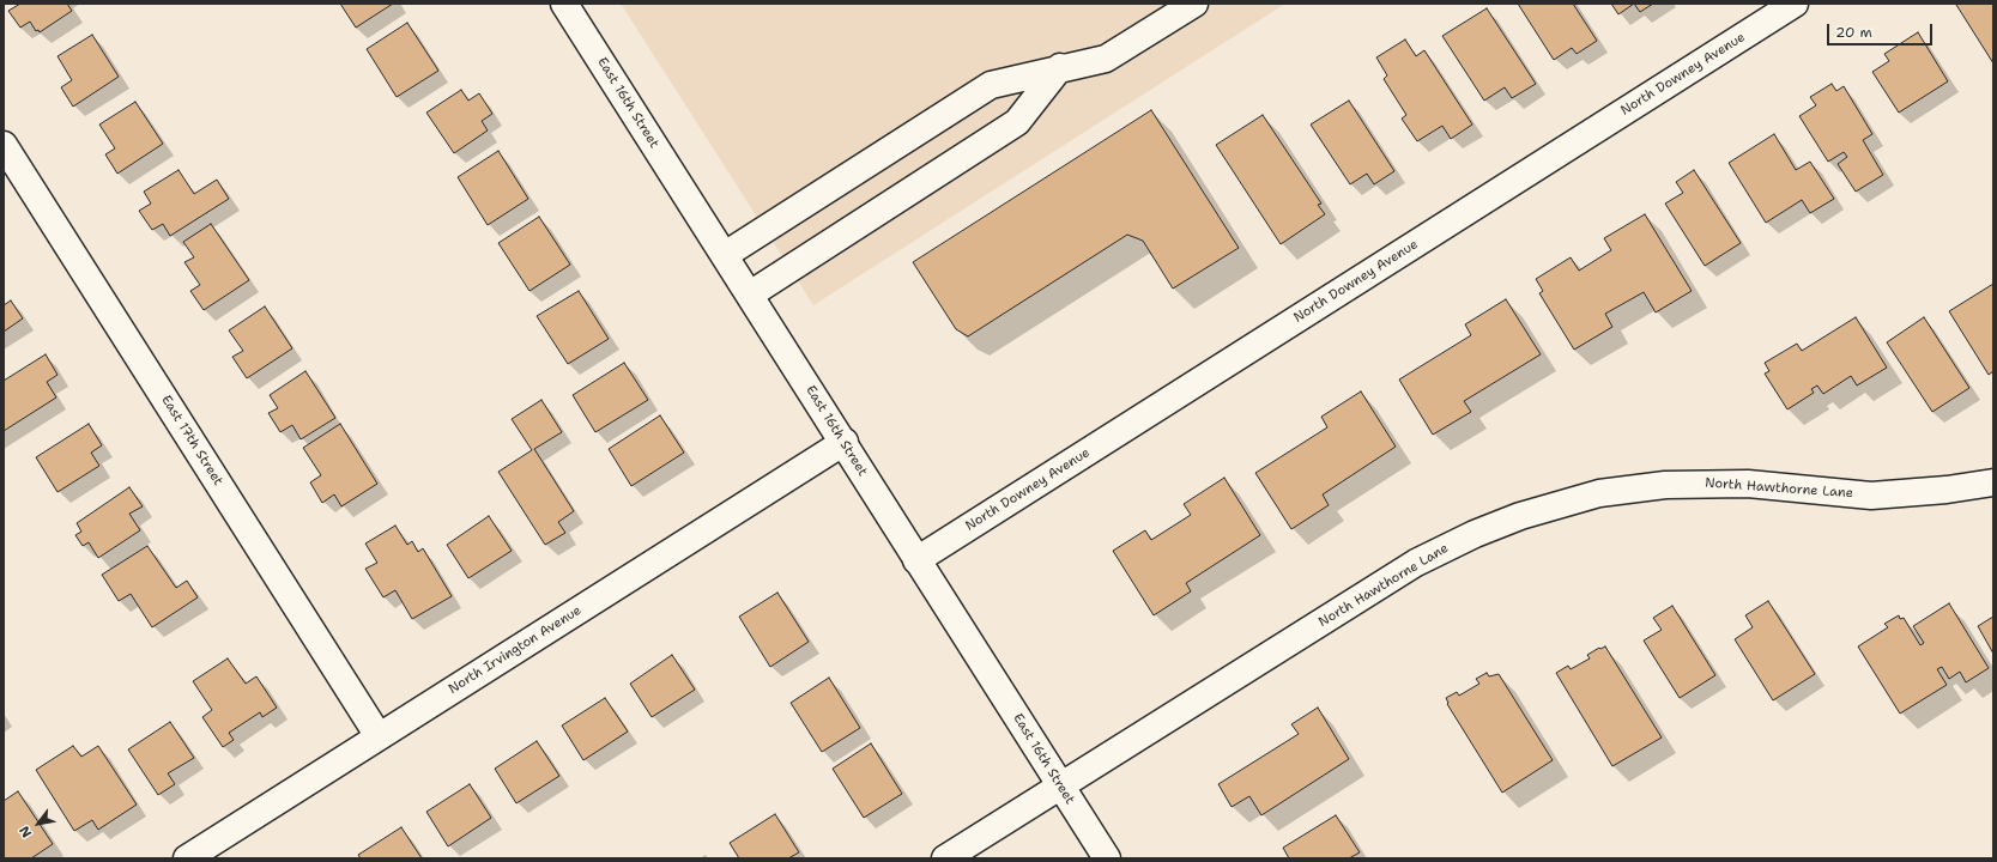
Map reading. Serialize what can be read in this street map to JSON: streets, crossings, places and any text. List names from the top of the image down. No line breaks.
{"streets":{"street":["North Downey Avenue","East 16th Street","East 17th Street","North Hawthorne Lane","North Irvington Avenue"]},"crossings":[["North Downey Avenue","East 16th Street"],["East 16th Street","North Hawthorne Lane"],["East 16th Street","North Irvington Avenue"],["East 17th Street","North Irvington Avenue"]],"scale_bar":"20 m","north":"bottom left"}
